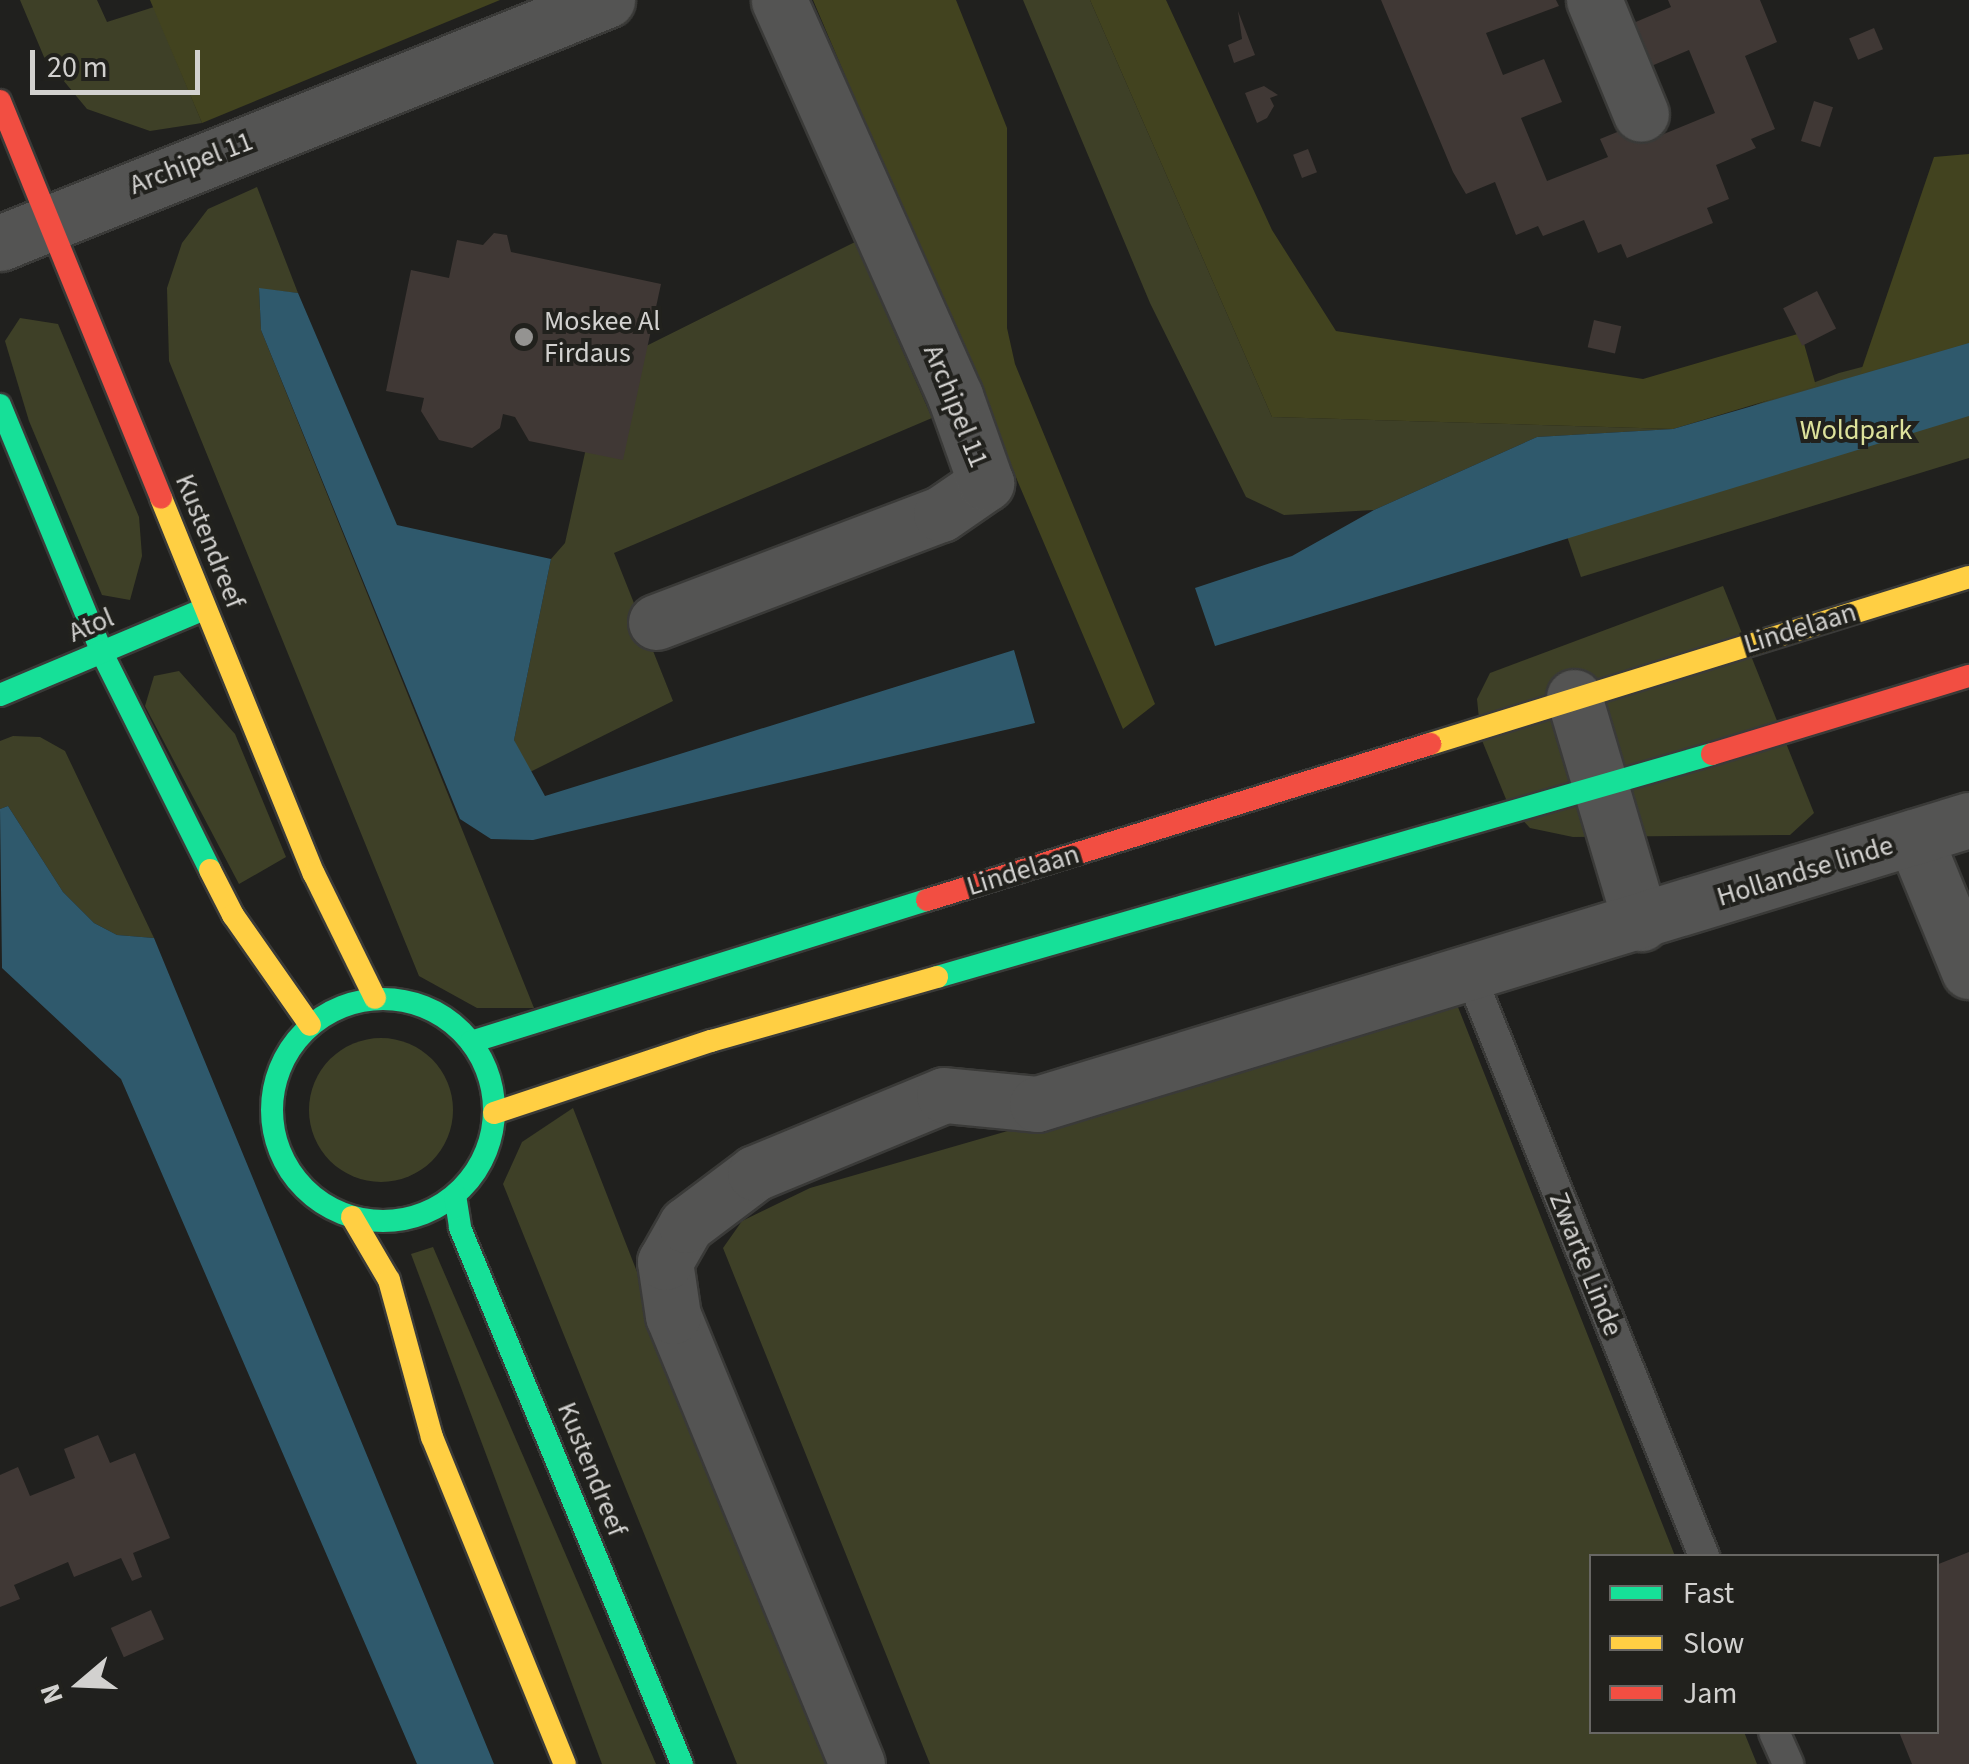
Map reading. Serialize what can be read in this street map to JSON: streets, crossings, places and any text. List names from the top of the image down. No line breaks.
{"streets":{"main road":["Kustendreef","Atol","Lindelaan"],"street":["Archipel 11","Hollandse linde"],"lane":["Zwarte Linde"]},"crossings":[["Archipel 11","Kustendreef"],["Kustendreef","Atol"],["Kustendreef","Lindelaan"],["Hollandse linde","Zwarte Linde"]],"parks":["Woldpark"],"places":["Moskee Al Firdaus"],"legend":["Fast","Slow","Jam"],"scale_bar":"20 m","north":"left"}
